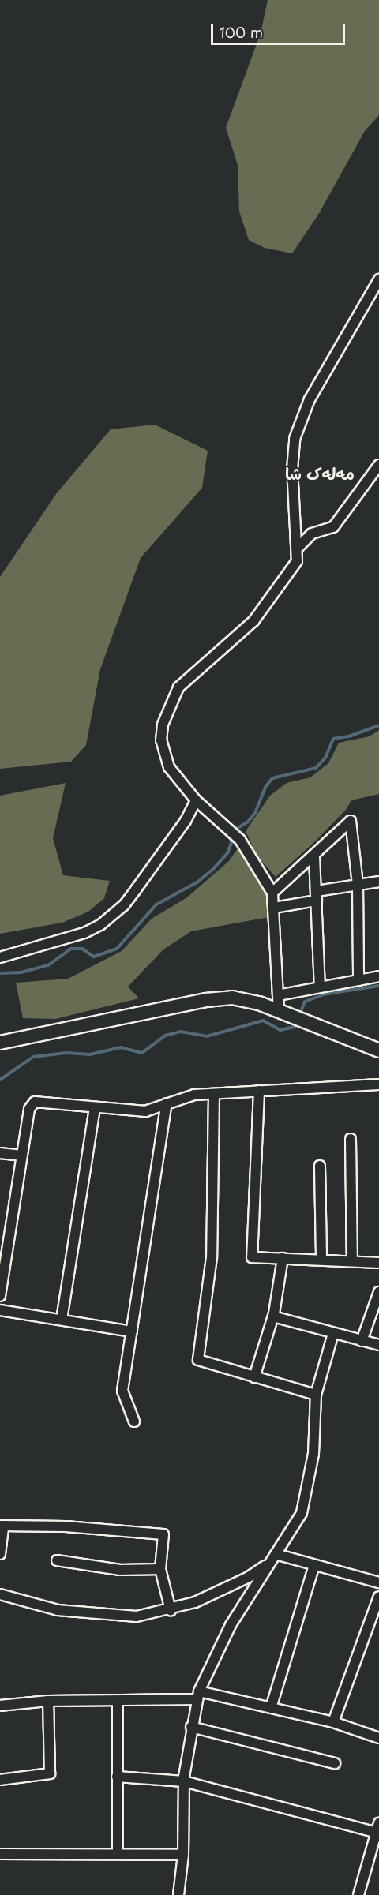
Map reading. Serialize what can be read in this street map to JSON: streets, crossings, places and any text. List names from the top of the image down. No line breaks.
{"districts":["مەلەک شا"],"scale_bar":"100 m"}
